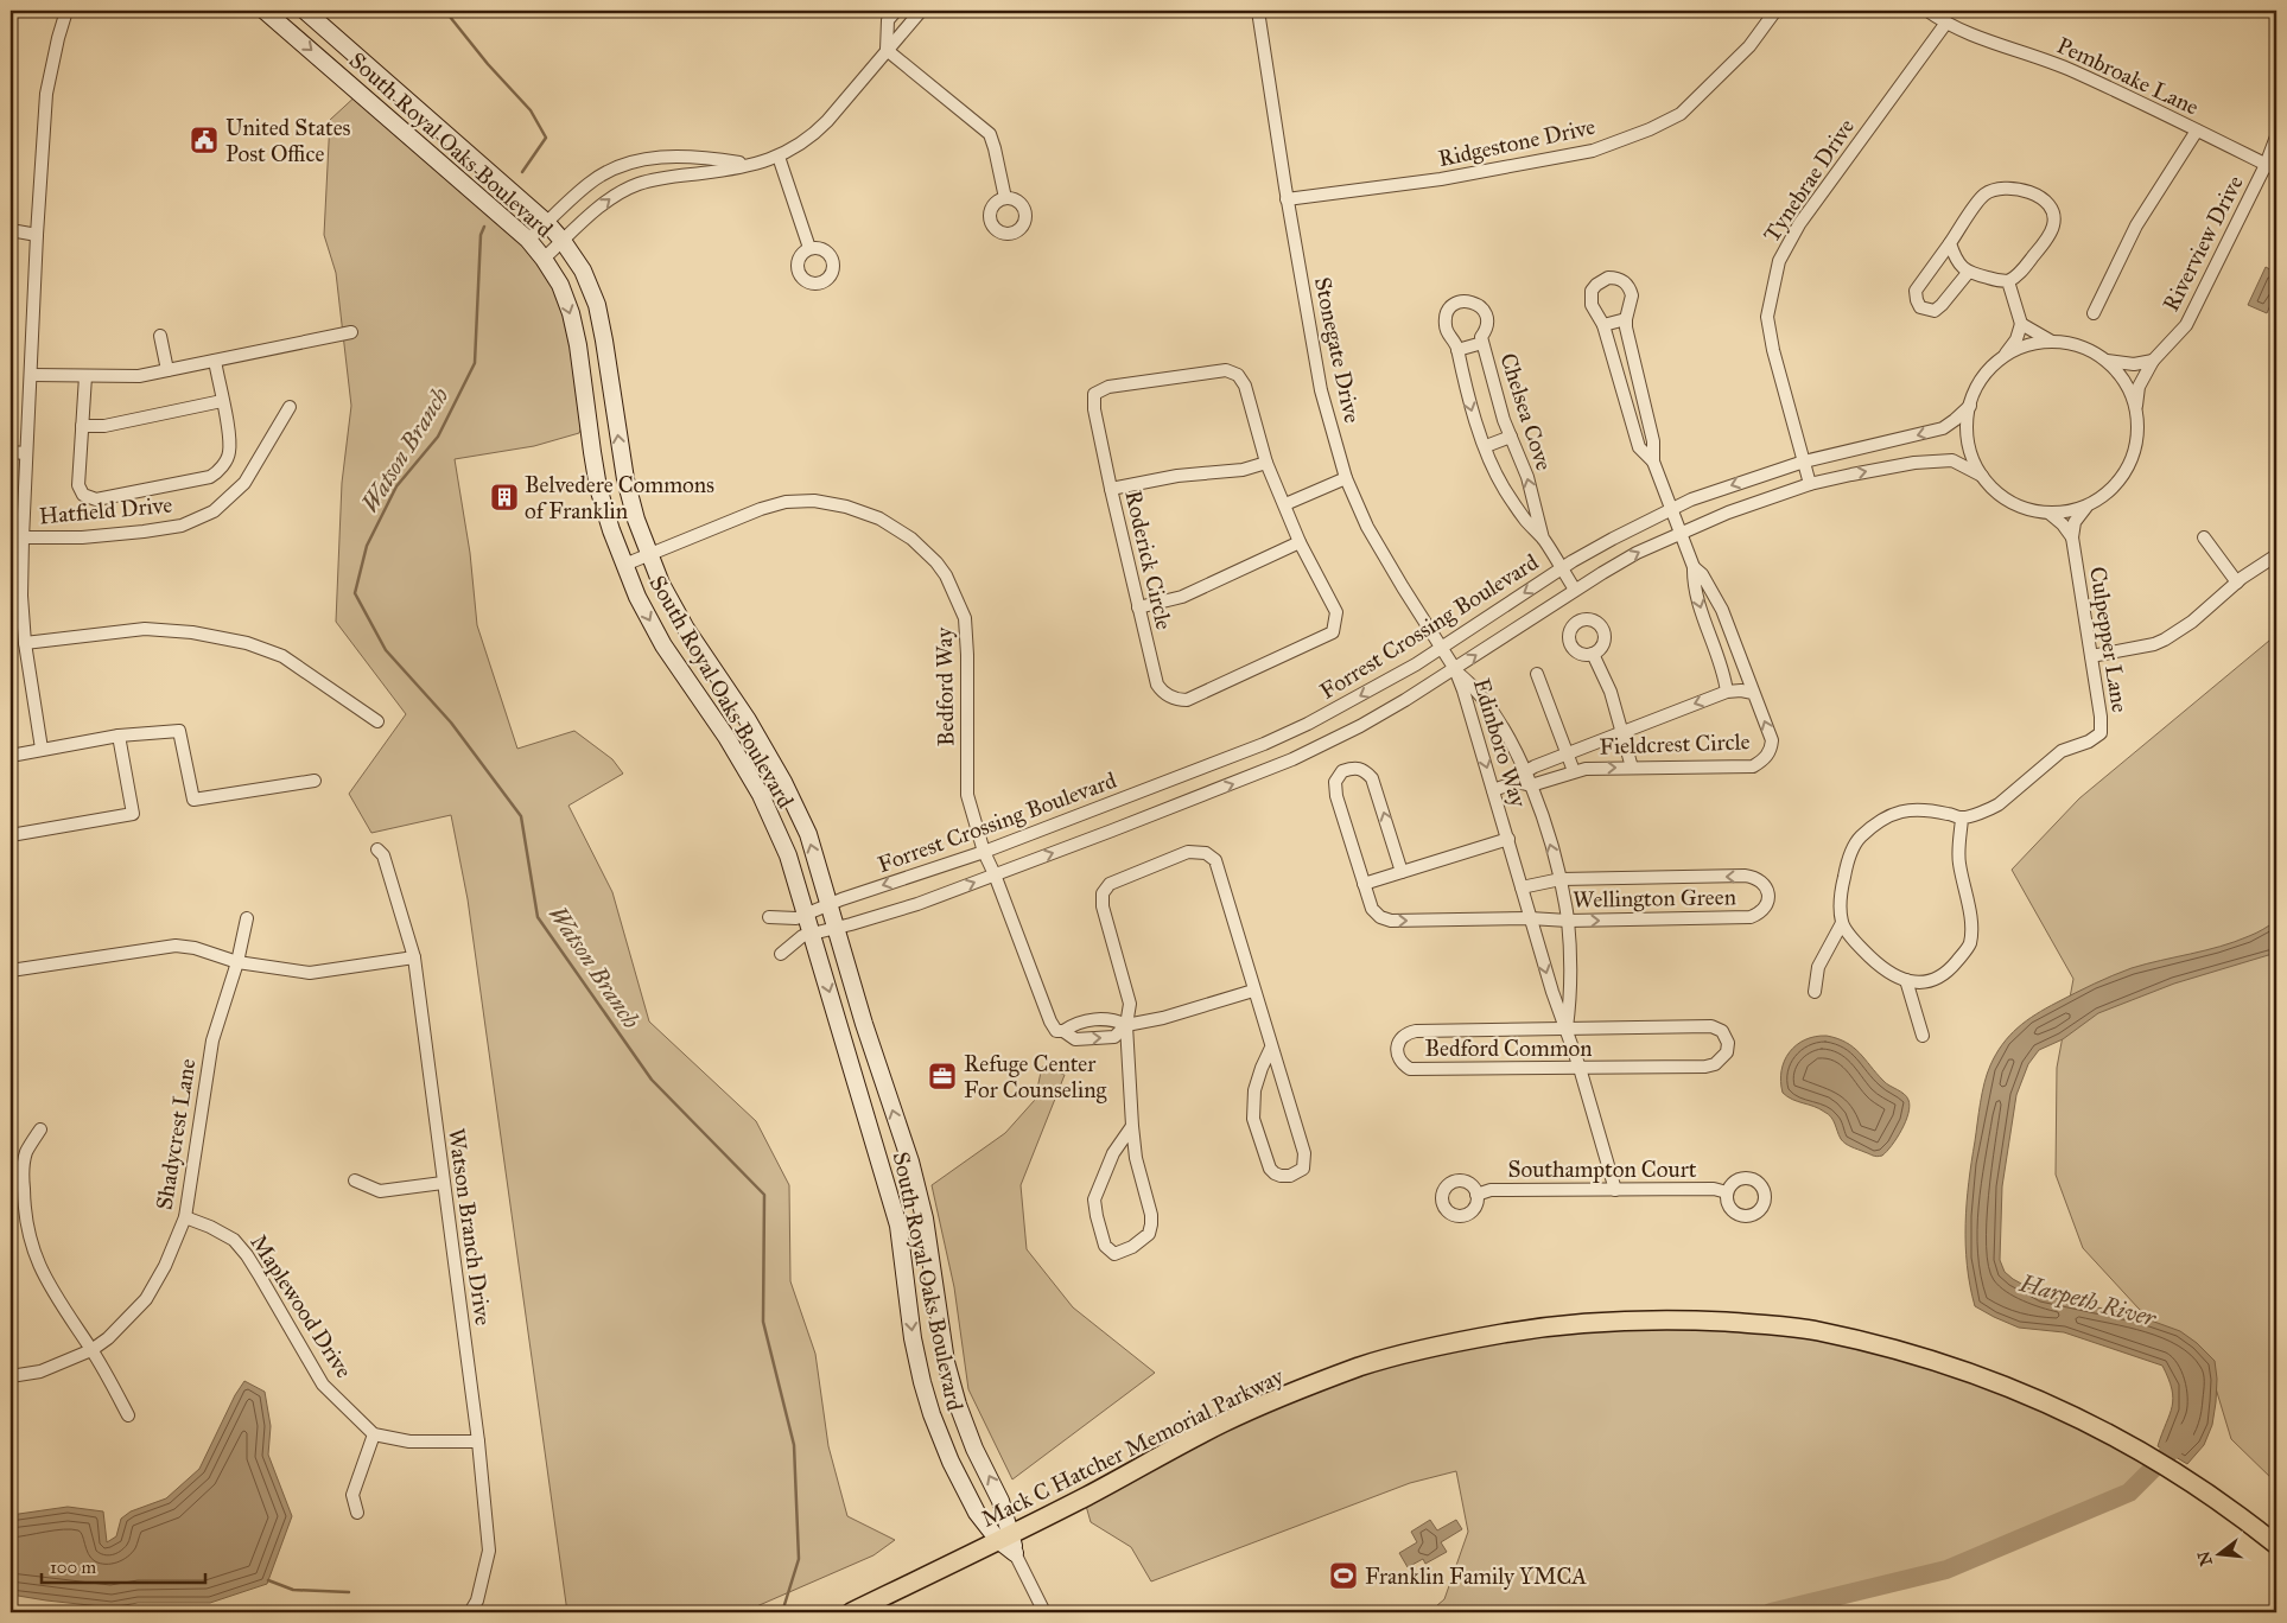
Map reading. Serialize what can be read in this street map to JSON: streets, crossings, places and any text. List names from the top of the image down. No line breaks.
{"streets":{"main road":["South Royal Oaks Boulevard","Mack C Hatcher Memorial Parkway"],"street":["Pembroake Lane","Ridgestone Drive","Tynebrae Drive","Riverview Drive","Stonegate Drive","Chelsea Cove","Hatfield Drive","Roderick Circle","Forrest Crossing Boulevard","Culpepper Lane","Bedford Way","Edinboro Way","Fieldcrest Circle","Wellington Green","Bedford Common","Shadycrest Lane","Southampton Court","Watson Branch Drive","Maplewood Drive"]},"crossings":[["Pembroake Lane","Tynebrae Drive"],["Pembroake Lane","Riverview Drive"],["Ridgestone Drive","Stonegate Drive"],["South Royal Oaks Boulevard","Forrest Crossing Boulevard"],["South Royal Oaks Boulevard","Bedford Way"],["South Royal Oaks Boulevard","Mack C Hatcher Memorial Parkway"],["Tynebrae Drive","Forrest Crossing Boulevard"],["Riverview Drive","Forrest Crossing Boulevard"],["Riverview Drive","Culpepper Lane"],["Stonegate Drive","Forrest Crossing Boulevard"],["Stonegate Drive","Edinboro Way"],["Chelsea Cove","Forrest Crossing Boulevard"],["Forrest Crossing Boulevard","Culpepper Lane"],["Forrest Crossing Boulevard","Bedford Way"],["Forrest Crossing Boulevard","Edinboro Way"],["Forrest Crossing Boulevard","Fieldcrest Circle"],["Edinboro Way","Fieldcrest Circle"],["Edinboro Way","Wellington Green"],["Edinboro Way","Bedford Common"],["Edinboro Way","Southampton Court"],["Shadycrest Lane","Maplewood Drive"]],"water":["Watson Branch","Harpeth River"],"places":{"public building":["United States Post Office"],"building":["Belvedere Commons of Franklin"],"office":["Refuge Center For Counseling"],"sports":["Franklin Family YMCA"]},"scale_bar":"100 m","north":"left"}
